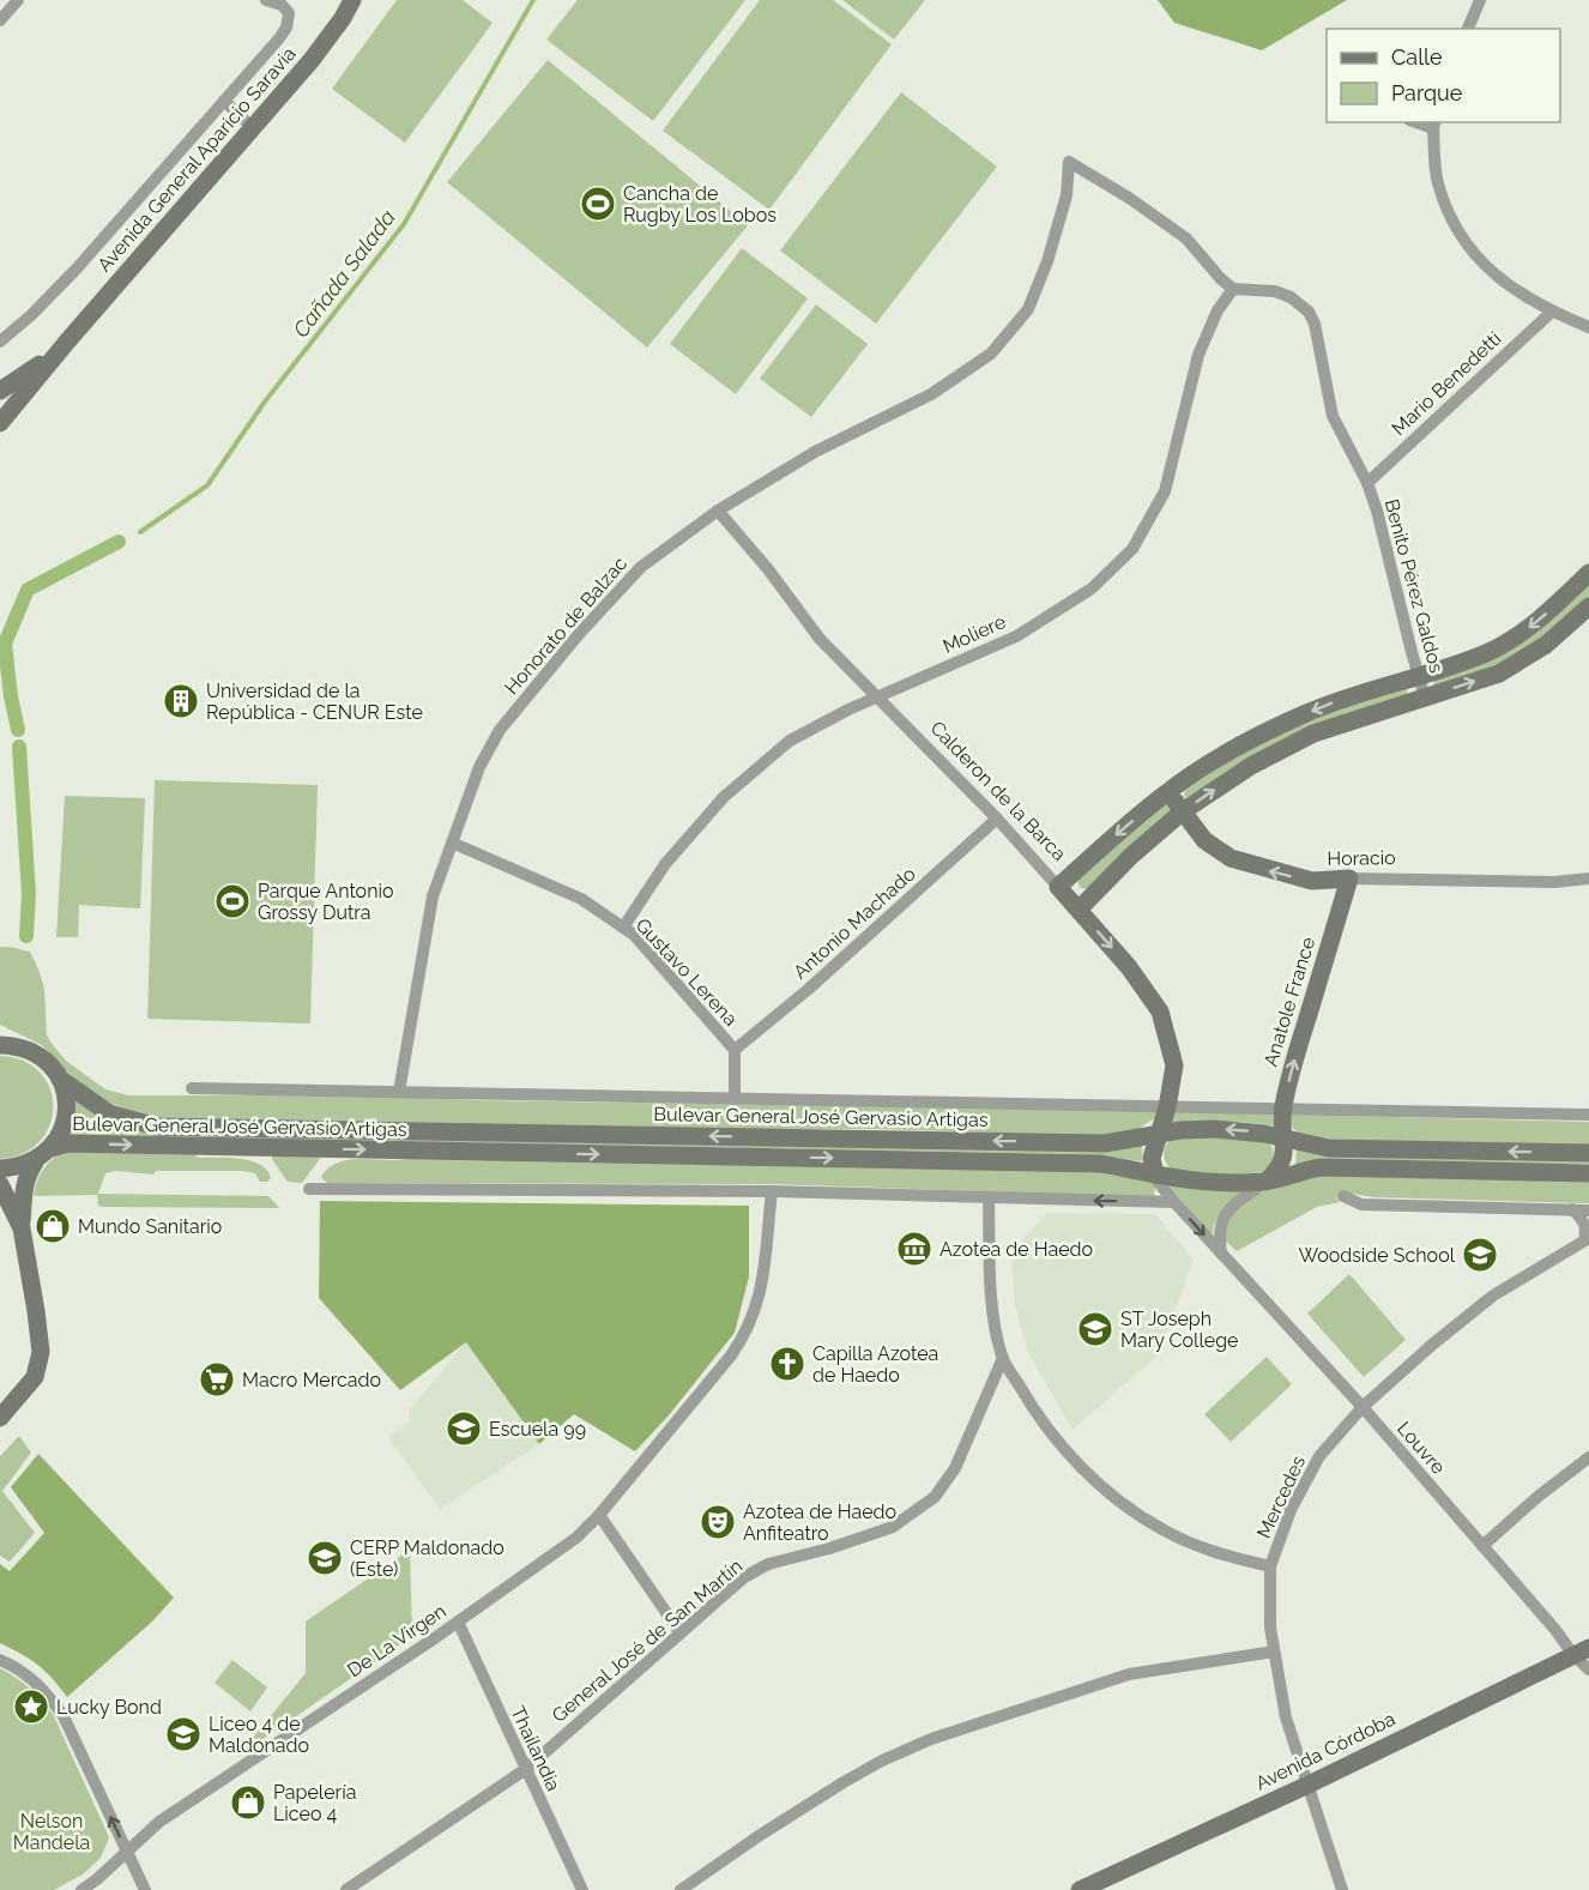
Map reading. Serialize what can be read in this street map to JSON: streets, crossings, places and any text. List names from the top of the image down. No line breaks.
{"streets":{"street":["Avenida General Aparicio Saravia","Mario Benedetti","Benito Pérez Galdos","Honorato de Balzac","Moliere","Calderon de la Barca","Horacio","Antonio Machado","Gustavo Lerena","Anatole France","Bulevar General José Gervasio Artigas","Louvre","Mercedes","De La Virgen","General José de San Martín","Thailandia","Avenida Córdoba"]},"crossings":[["Mario Benedetti","Benito Pérez Galdos"],["Benito Pérez Galdos","Honorato de Balzac"],["Benito Pérez Galdos","Moliere"],["Honorato de Balzac","Moliere"],["Honorato de Balzac","Calderon de la Barca"],["Honorato de Balzac","Gustavo Lerena"],["Honorato de Balzac","Bulevar General José Gervasio Artigas"],["Moliere","Calderon de la Barca"],["Moliere","Gustavo Lerena"],["Calderon de la Barca","Antonio Machado"],["Calderon de la Barca","Bulevar General José Gervasio Artigas"],["Calderon de la Barca","Louvre"],["Horacio","Anatole France"],["Antonio Machado","Gustavo Lerena"],["Gustavo Lerena","Bulevar General José Gervasio Artigas"],["Anatole France","Bulevar General José Gervasio Artigas"],["Bulevar General José Gervasio Artigas","Louvre"],["Louvre","Mercedes"],["Louvre","Avenida Córdoba"],["Mercedes","Avenida Córdoba"],["De La Virgen","Thailandia"],["General José de San Martín","Thailandia"]],"one_way":["Horacio","Anatole France"],"water":["Cañada Salada"],"parks":["Nelson Mandela"],"places":{"sports":["Cancha de Rugby Los Lobos","Parque Antonio Grossy Dutra"],"building":["Universidad de la República - CENUR Este"],"shop":["Mundo Sanitario","Papelería Liceo 4"],"museum":["Azotea de Haedo"],"school or university":["Woodside School","ST Joseph Mary College","Escuela 99","CERP Maldonado (Este)","Liceo 4 de Maldonado"],"church":["Capilla Azotea de Haedo"],"supermarket":["Macro Mercado"],"theatre":["Azotea de Haedo Anfiteatro"],"place":["Lucky Bond"]},"legend":["Calle","Parque"]}
